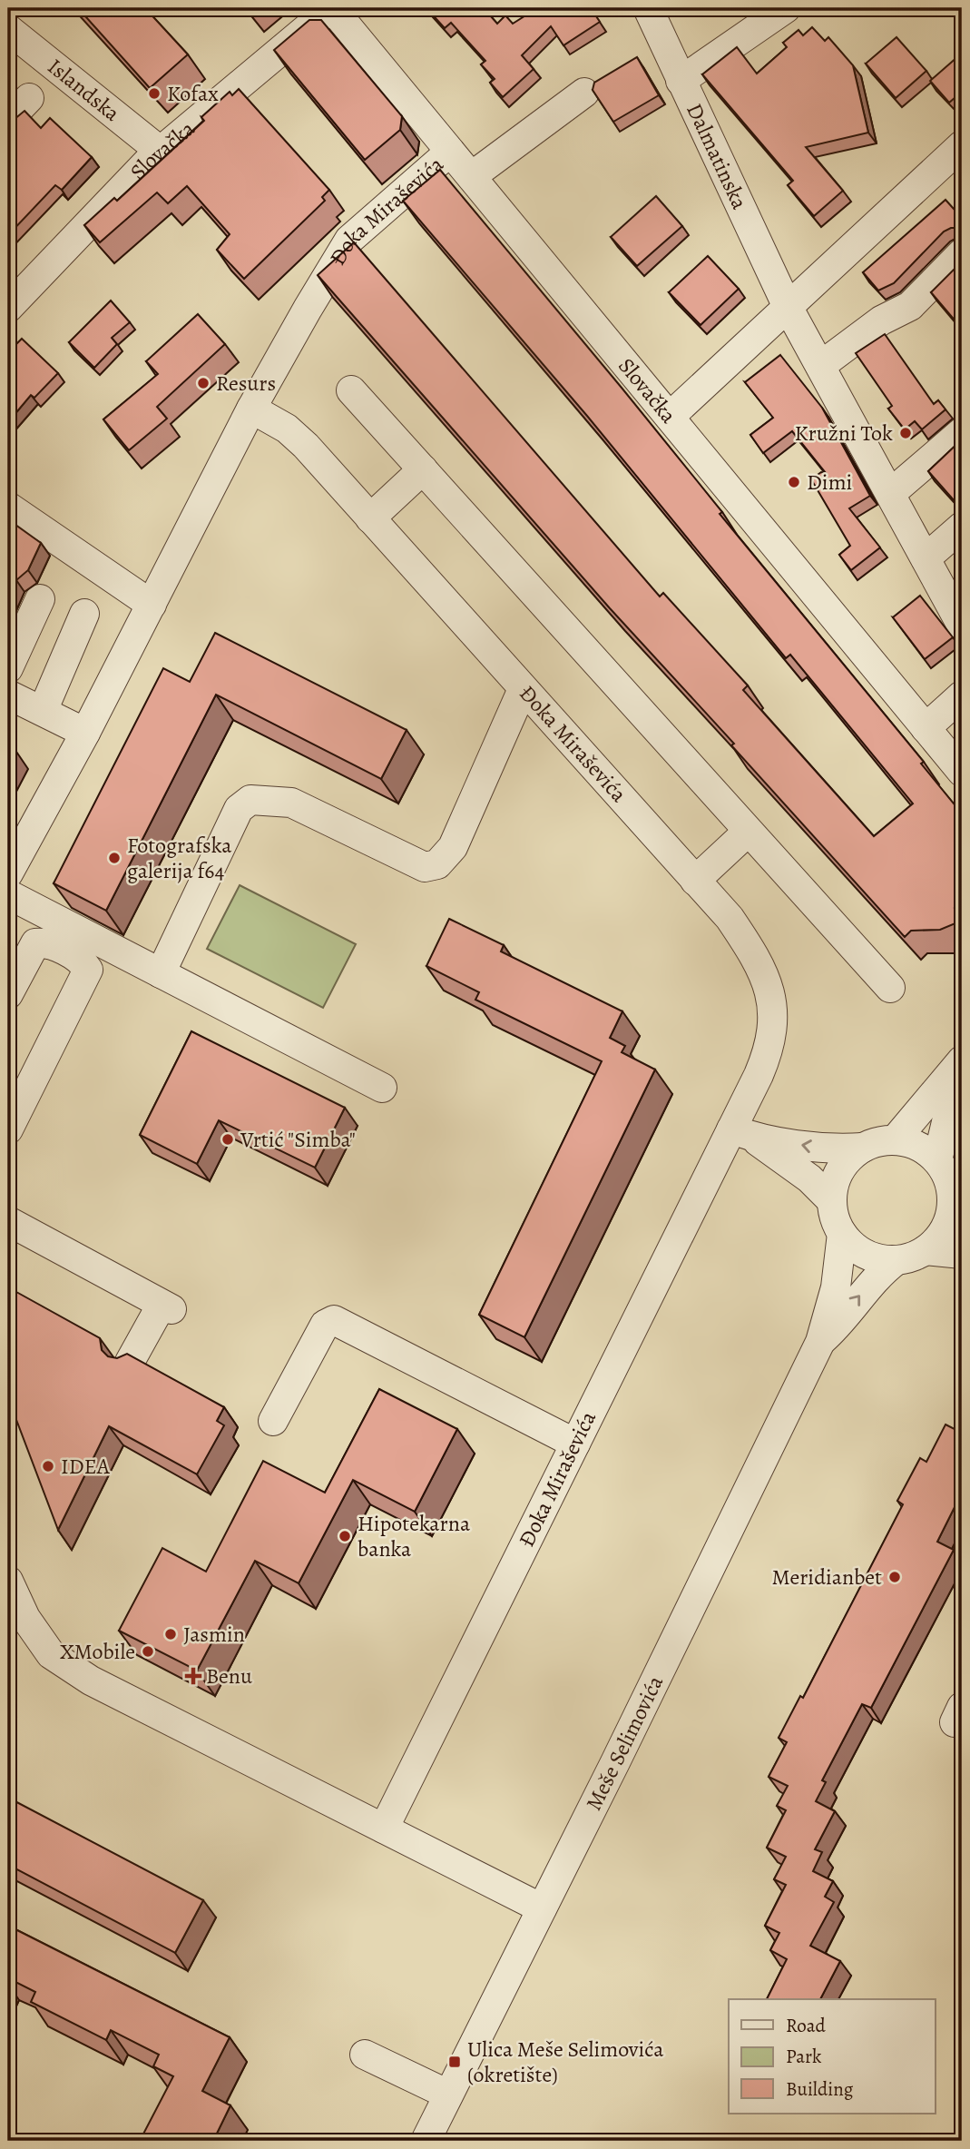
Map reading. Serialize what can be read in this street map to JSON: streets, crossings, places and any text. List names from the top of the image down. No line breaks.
{"streets":{"street":["Islandska","Slovačka","Dalmatinska","Đoka Miraševića","Meše Selimovića"]},"crossings":[["Islandska","Slovačka"],["Slovačka","Đoka Miraševića"]],"places":{"other":["Kofax","Resurs","Kružni Tok","Dimi","Fotografska galerija f64","Vrtić \"Simba\"","IDEA","Hipotekarna banka","Meridianbet","Jasmin","XMobile"],"health":["Benu"],"transit":["Ulica Meše Selimovića (okretište)"]},"legend":["Road","Park","Building"]}
